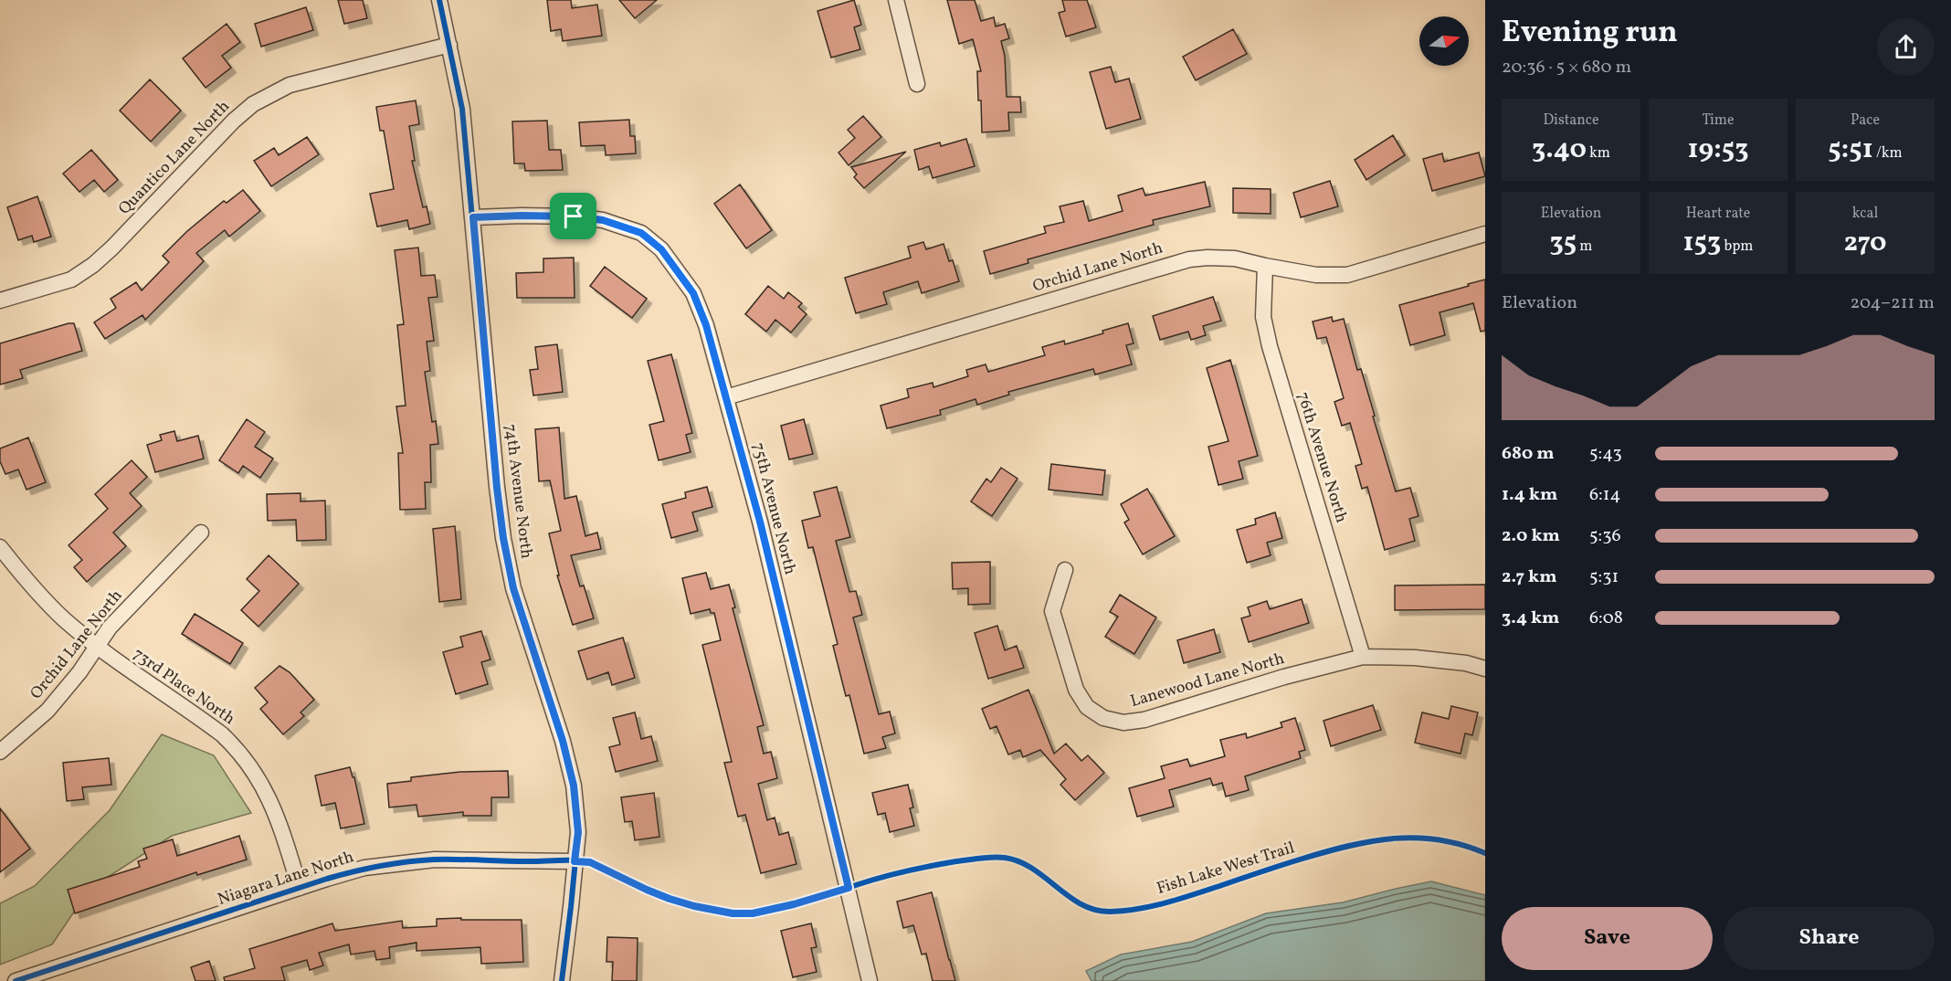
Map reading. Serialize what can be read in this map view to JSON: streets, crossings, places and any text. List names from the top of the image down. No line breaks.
{"streets":{"street":["Quantico Lane North","Orchid Lane North","76th Avenue North","74th Avenue North","75th Avenue North","Lanewood Lane North","73rd Place North","Niagara Lane North"],"cycle path":["Fish Lake West Trail"]},"crossings":[["Quantico Lane North","74th Avenue North"],["Orchid Lane North","76th Avenue North"],["Orchid Lane North","75th Avenue North"],["Orchid Lane North","73rd Place North"],["76th Avenue North","Lanewood Lane North"],["74th Avenue North","75th Avenue North"],["74th Avenue North","Niagara Lane North"],["73rd Place North","Niagara Lane North"]],"north":"right","page":{"heading":["Evening run","20:36 · 5 × 680 m"],"stats":[["Distance","3.40 km"],["Time","19:53"],["Pace","5:51 /km"],["Elevation","35 m"],["Heart rate","153 bpm"],["kcal","270"]],"chart":["Elevation","204–211 m"],"list":[{"name":"680 m","note":"5:43"},{"name":"1.4 km","note":"6:14"},{"name":"2.0 km","note":"5:36"},{"name":"2.7 km","note":"5:31"},{"name":"3.4 km","note":"6:08"}],"buttons":["Save","Share"]}}
